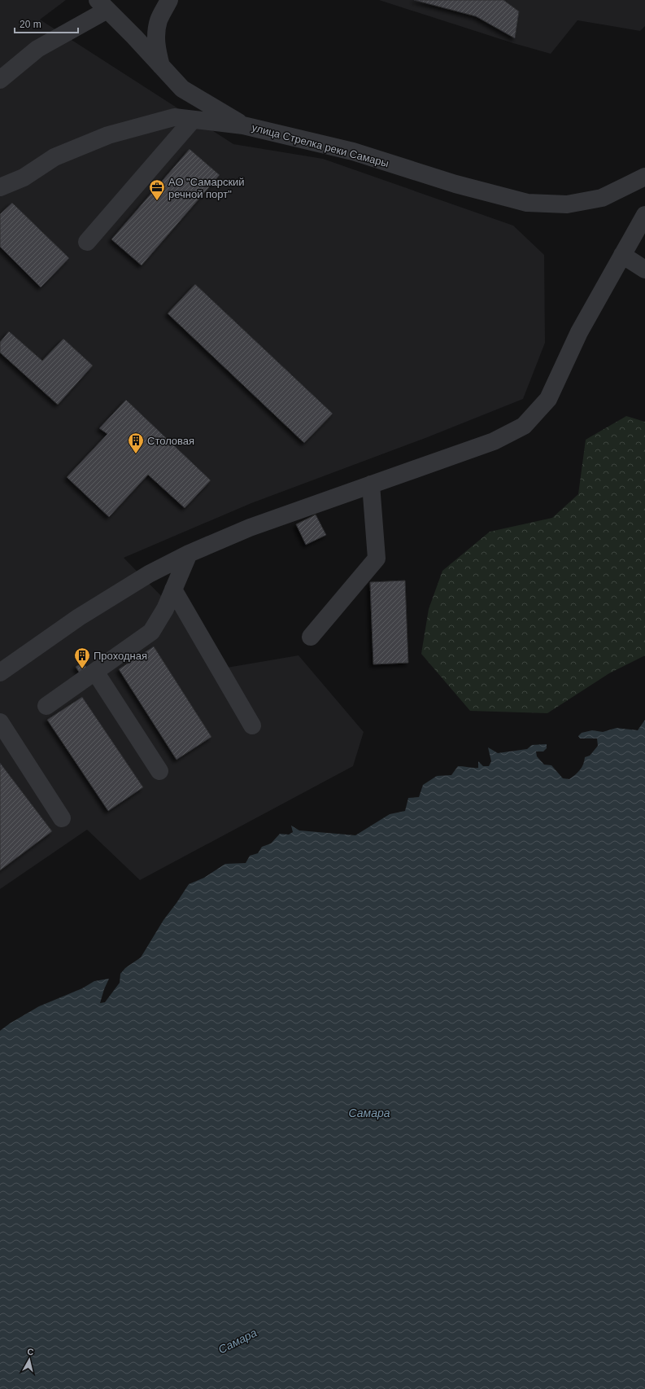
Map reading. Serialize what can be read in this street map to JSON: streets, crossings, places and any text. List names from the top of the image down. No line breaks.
{"streets":{"street":["улица Стрелка реки Самары"]},"water":["Самара"],"places":{"office":["АО \"Самарский речной порт\""],"building":["Столовая","Проходная"]},"scale_bar":"20 m","north":"top"}
